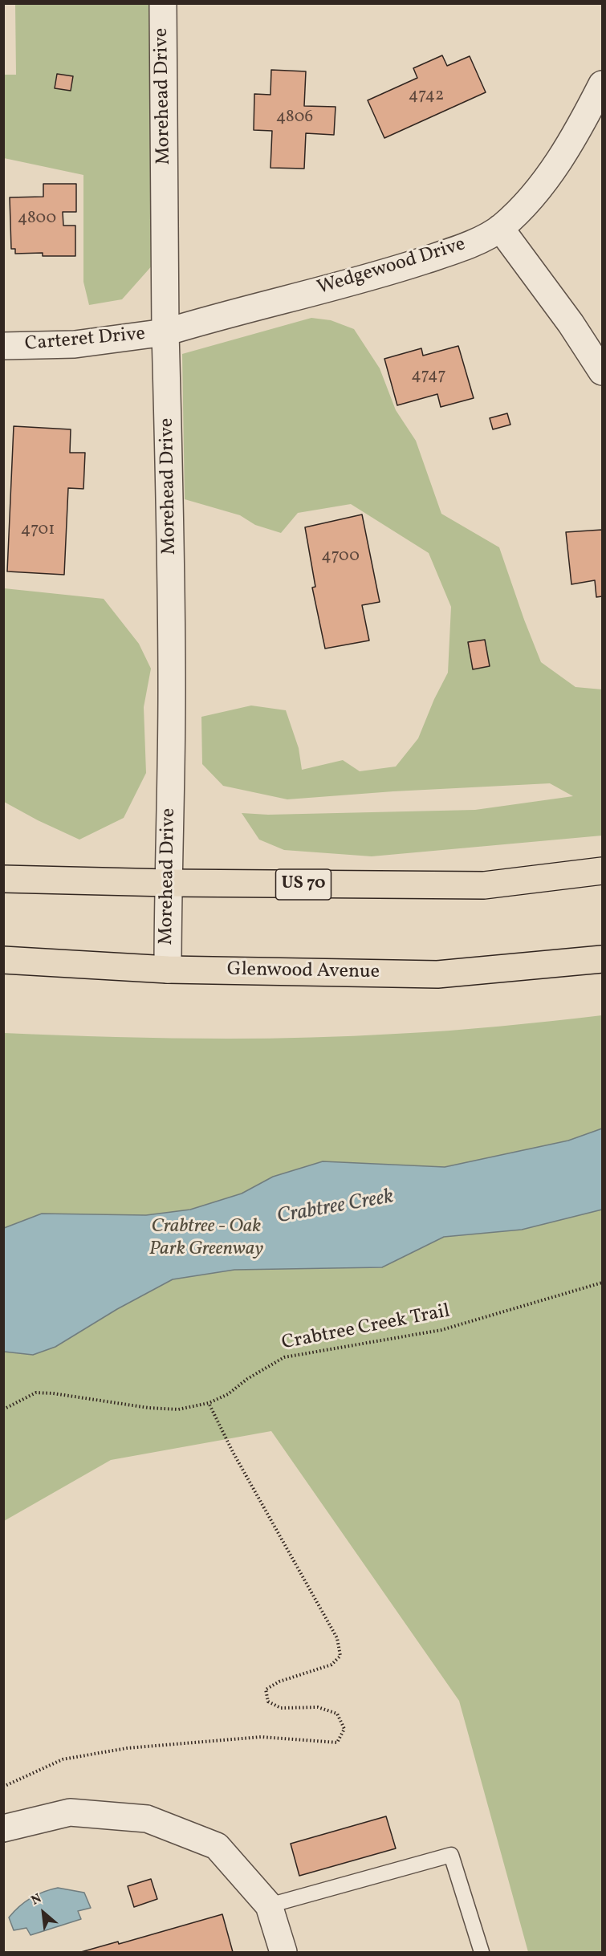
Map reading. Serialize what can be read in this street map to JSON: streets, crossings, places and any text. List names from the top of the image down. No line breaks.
{"streets":{"highway":["US 70","Glenwood Avenue"],"street":["Morehead Drive","Wedgewood Drive","Carteret Drive"],"path":["Crabtree Creek Trail"]},"crossings":[["Morehead Drive","Wedgewood Drive"],["Morehead Drive","Carteret Drive"],["Morehead Drive","US 70"],["Morehead Drive","Glenwood Avenue"],["Wedgewood Drive","Carteret Drive"]],"water":["Crabtree Creek"],"parks":["Crabtree - Oak Park Greenway"],"house_numbers":["4742","4806","4800","4747","4701","4700"],"north":"top left"}
